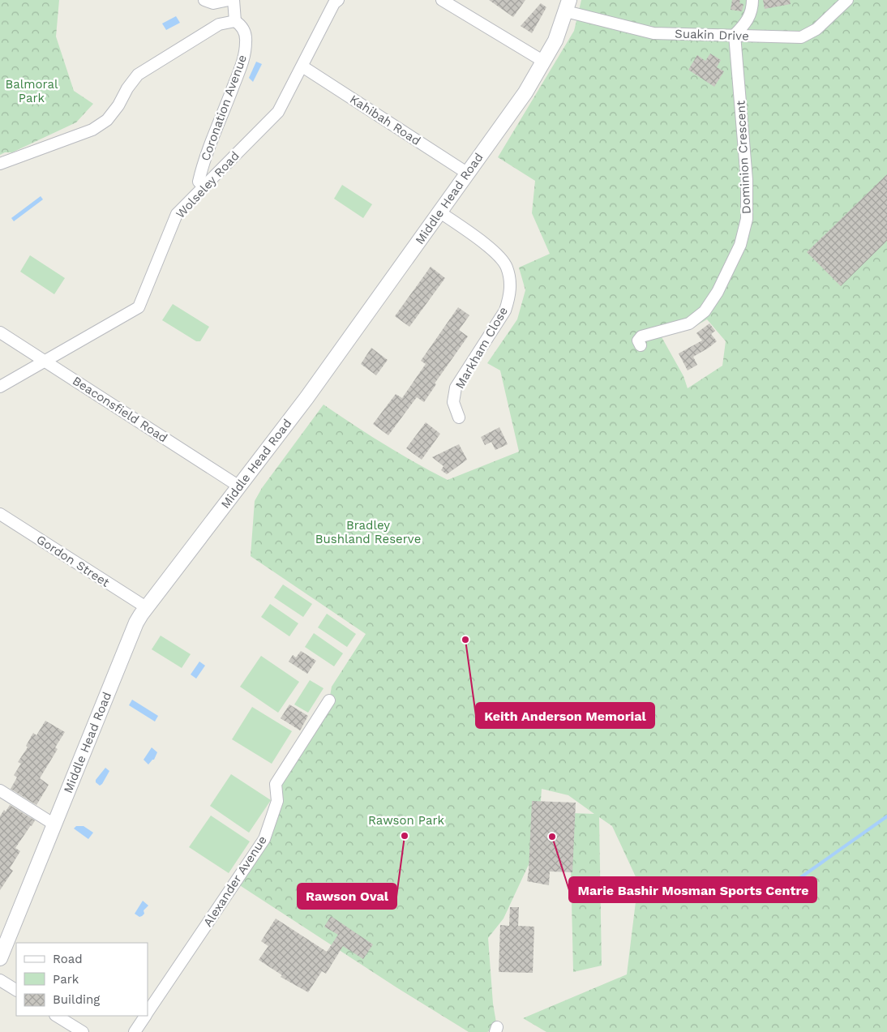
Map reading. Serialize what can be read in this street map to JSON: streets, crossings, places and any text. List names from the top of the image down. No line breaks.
{"streets":{"street":["Suakin Drive","Coronation Avenue","Kahibah Road","Dominion Crescent","Wolseley Road","Middle Head Road","Markham Close","Beaconsfield Road","Gordon Street","Alexander Avenue"]},"crossings":[["Suakin Drive","Dominion Crescent"],["Suakin Drive","Middle Head Road"],["Coronation Avenue","Wolseley Road"],["Kahibah Road","Wolseley Road"],["Kahibah Road","Middle Head Road"],["Wolseley Road","Beaconsfield Road"],["Middle Head Road","Markham Close"],["Middle Head Road","Beaconsfield Road"],["Middle Head Road","Gordon Street"]],"parks":["Balmoral Park","Bradley Bushland Reserve","Rawson Park"],"places":["Keith Anderson Memorial","Rawson Oval","Marie Bashir Mosman Sports Centre"],"legend":["Road","Park","Building"]}
